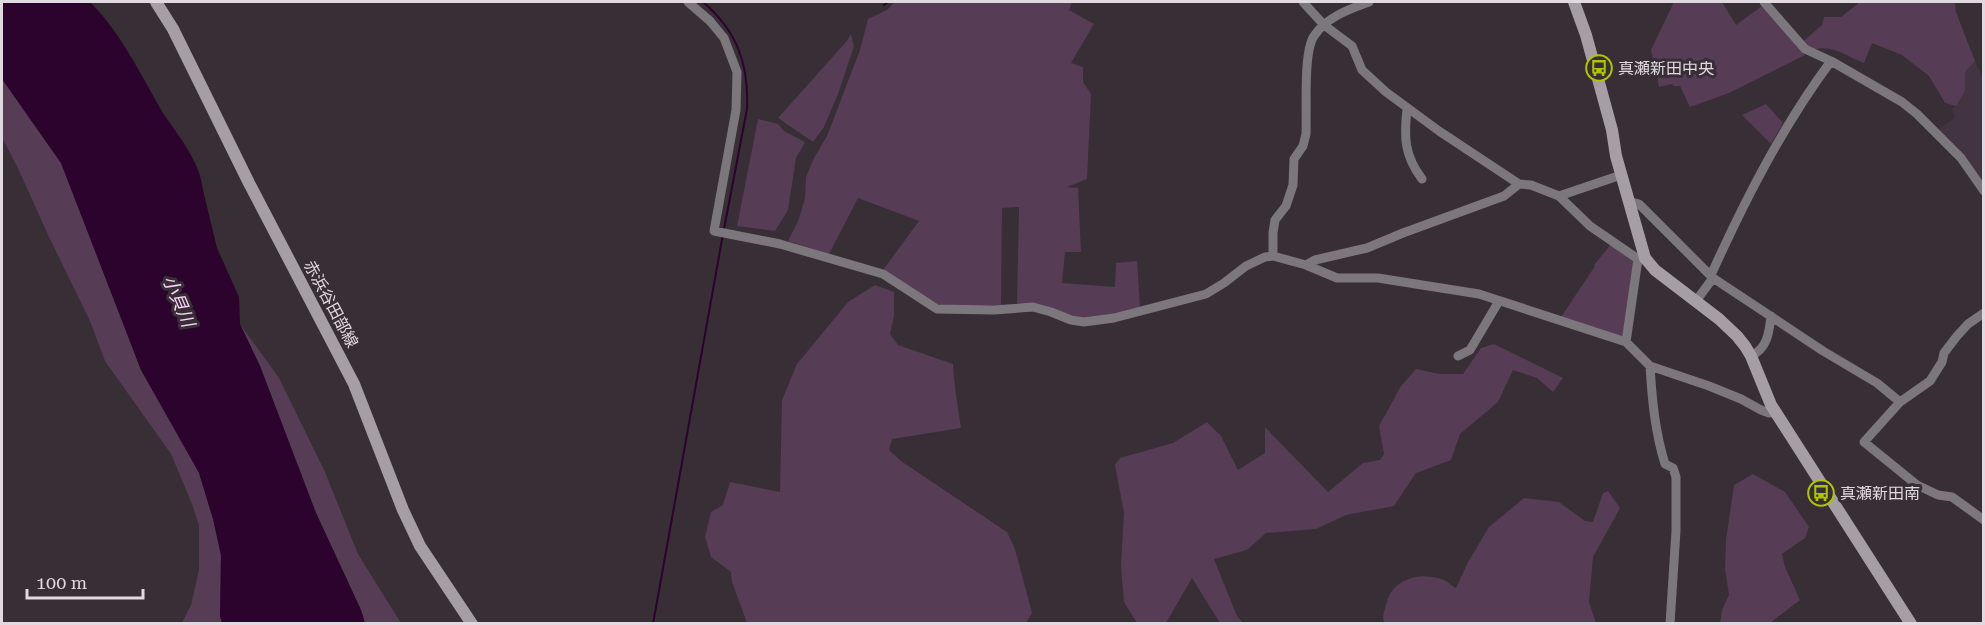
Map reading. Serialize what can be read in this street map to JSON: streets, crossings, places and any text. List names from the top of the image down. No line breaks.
{"streets":{"street":["赤浜谷田部線"]},"water":["小貝川"],"places":{"bus stop":["真瀬新田中央","真瀬新田南"]},"scale_bar":"100 m"}
